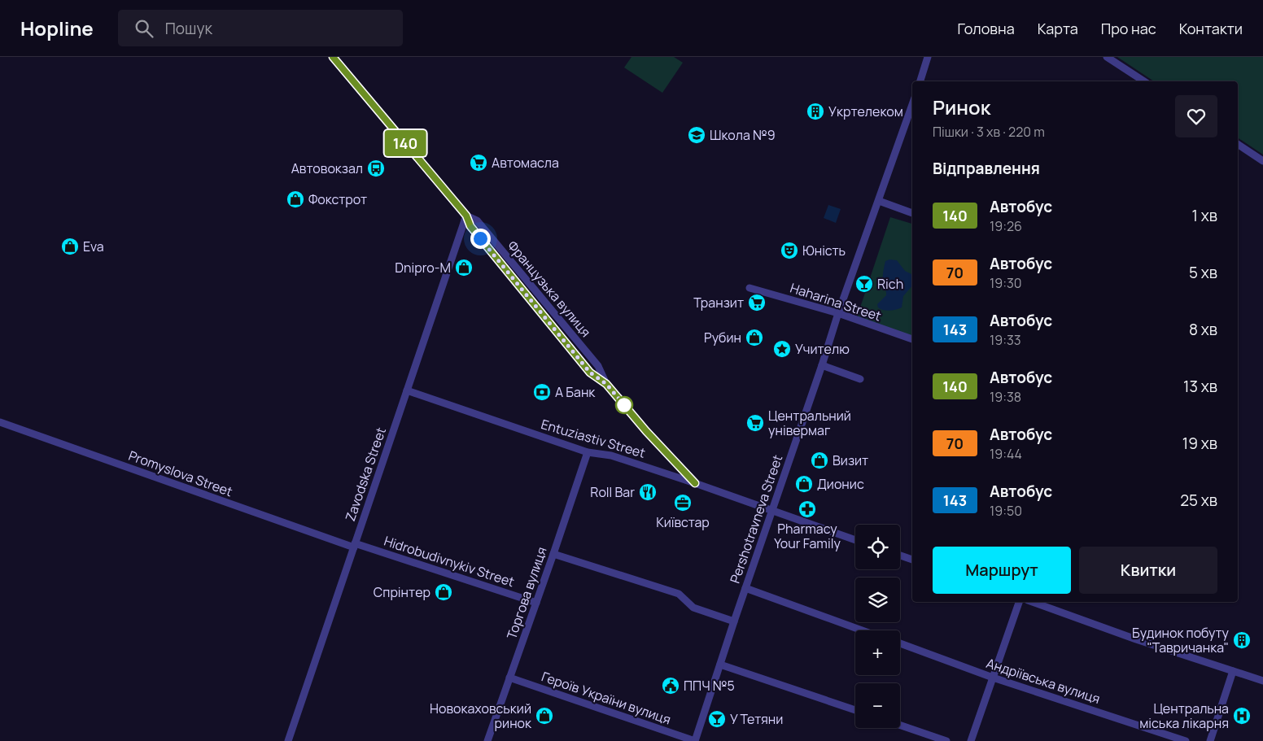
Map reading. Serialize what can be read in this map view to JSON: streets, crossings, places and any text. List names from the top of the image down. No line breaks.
{"streets":{"street":["Французька вулиця","Haharina Street","Entuziastiv Street","Promyslova Street","Zavodska Street","Pershotravneva Street","Hidrobudivnykiv Street","Торгова вулиця","Андріївська вулиця","Героїв України вулиця"]},"crossings":[["Французька вулиця","Entuziastiv Street"],["Французька вулиця","Zavodska Street"],["Haharina Street","Pershotravneva Street"],["Entuziastiv Street","Zavodska Street"],["Entuziastiv Street","Pershotravneva Street"],["Entuziastiv Street","Торгова вулиця"],["Promyslova Street","Zavodska Street"],["Promyslova Street","Hidrobudivnykiv Street"],["Zavodska Street","Hidrobudivnykiv Street"],["Pershotravneva Street","Героїв України вулиця"],["Hidrobudivnykiv Street","Торгова вулиця"],["Торгова вулиця","Героїв України вулиця"]],"places":{"building":["Укртелеком","Будинок побуту \"Тавричанка\""],"school or university":["Школа №9"],"supermarket":["Автомасла","Транзит","Центральний універмаг"],"bus stop":["Автовокзал"],"shop":["Фокстрот","Eva","Dnipro-M","Рубин","Визит","Дионис","Спрінтер","Новокаховський ринок"],"theatre":["Юність"],"bar":["Rich","У Тетяни"],"place":["Учителю"],"bank":["А Банк"],"restaurant":["Roll Bar"],"office":["Київстар"],"pharmacy":["Pharmacy Your Family"],"public building":["ППЧ №5"],"hospital":["Центральна міська лікарня"]},"lines":["bus line 140"],"page":{"header":"Hopline","search":"Пошук","nav":["Головна","Карта","Про нас","Контакти"],"on_map":"140","heading":[["Ринок","Пішки · 3 хв · 220 m"],"Відправлення"],"list":[{"mark":"140","name":"Автобус","note":"19:26","value":"1 хв"},{"mark":"70","name":"Автобус","note":"19:30","value":"5 хв"},{"mark":"143","name":"Автобус","note":"19:33","value":"8 хв"},{"mark":"140","name":"Автобус","note":"19:38","value":"13 хв"},{"mark":"70","name":"Автобус","note":"19:44","value":"19 хв"},{"mark":"143","name":"Автобус","note":"19:50","value":"25 хв"}],"map_buttons":["+","−"],"buttons":["Маршрут","Квитки"]}}
